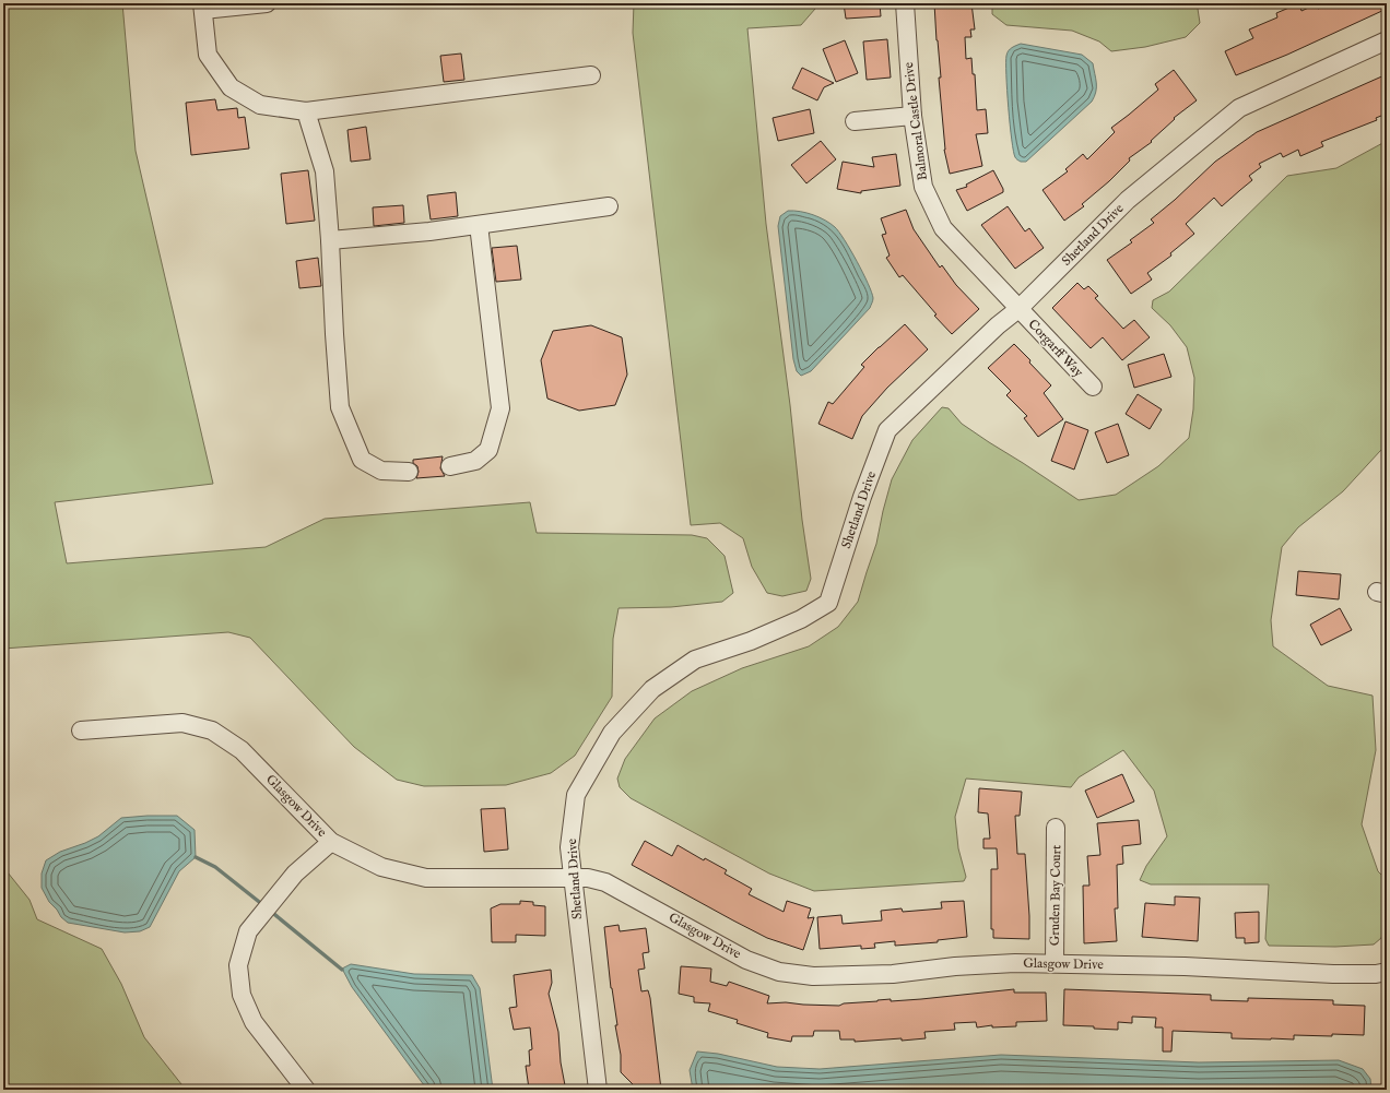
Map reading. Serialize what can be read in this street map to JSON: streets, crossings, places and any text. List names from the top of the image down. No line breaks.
{"streets":{"street":["Balmoral Castle Drive","Shetland Drive","Corgarff Way","Glasgow Drive","Gruden Bay Court"]},"crossings":[["Balmoral Castle Drive","Shetland Drive"],["Balmoral Castle Drive","Corgarff Way"],["Shetland Drive","Corgarff Way"],["Shetland Drive","Glasgow Drive"],["Glasgow Drive","Gruden Bay Court"]]}
